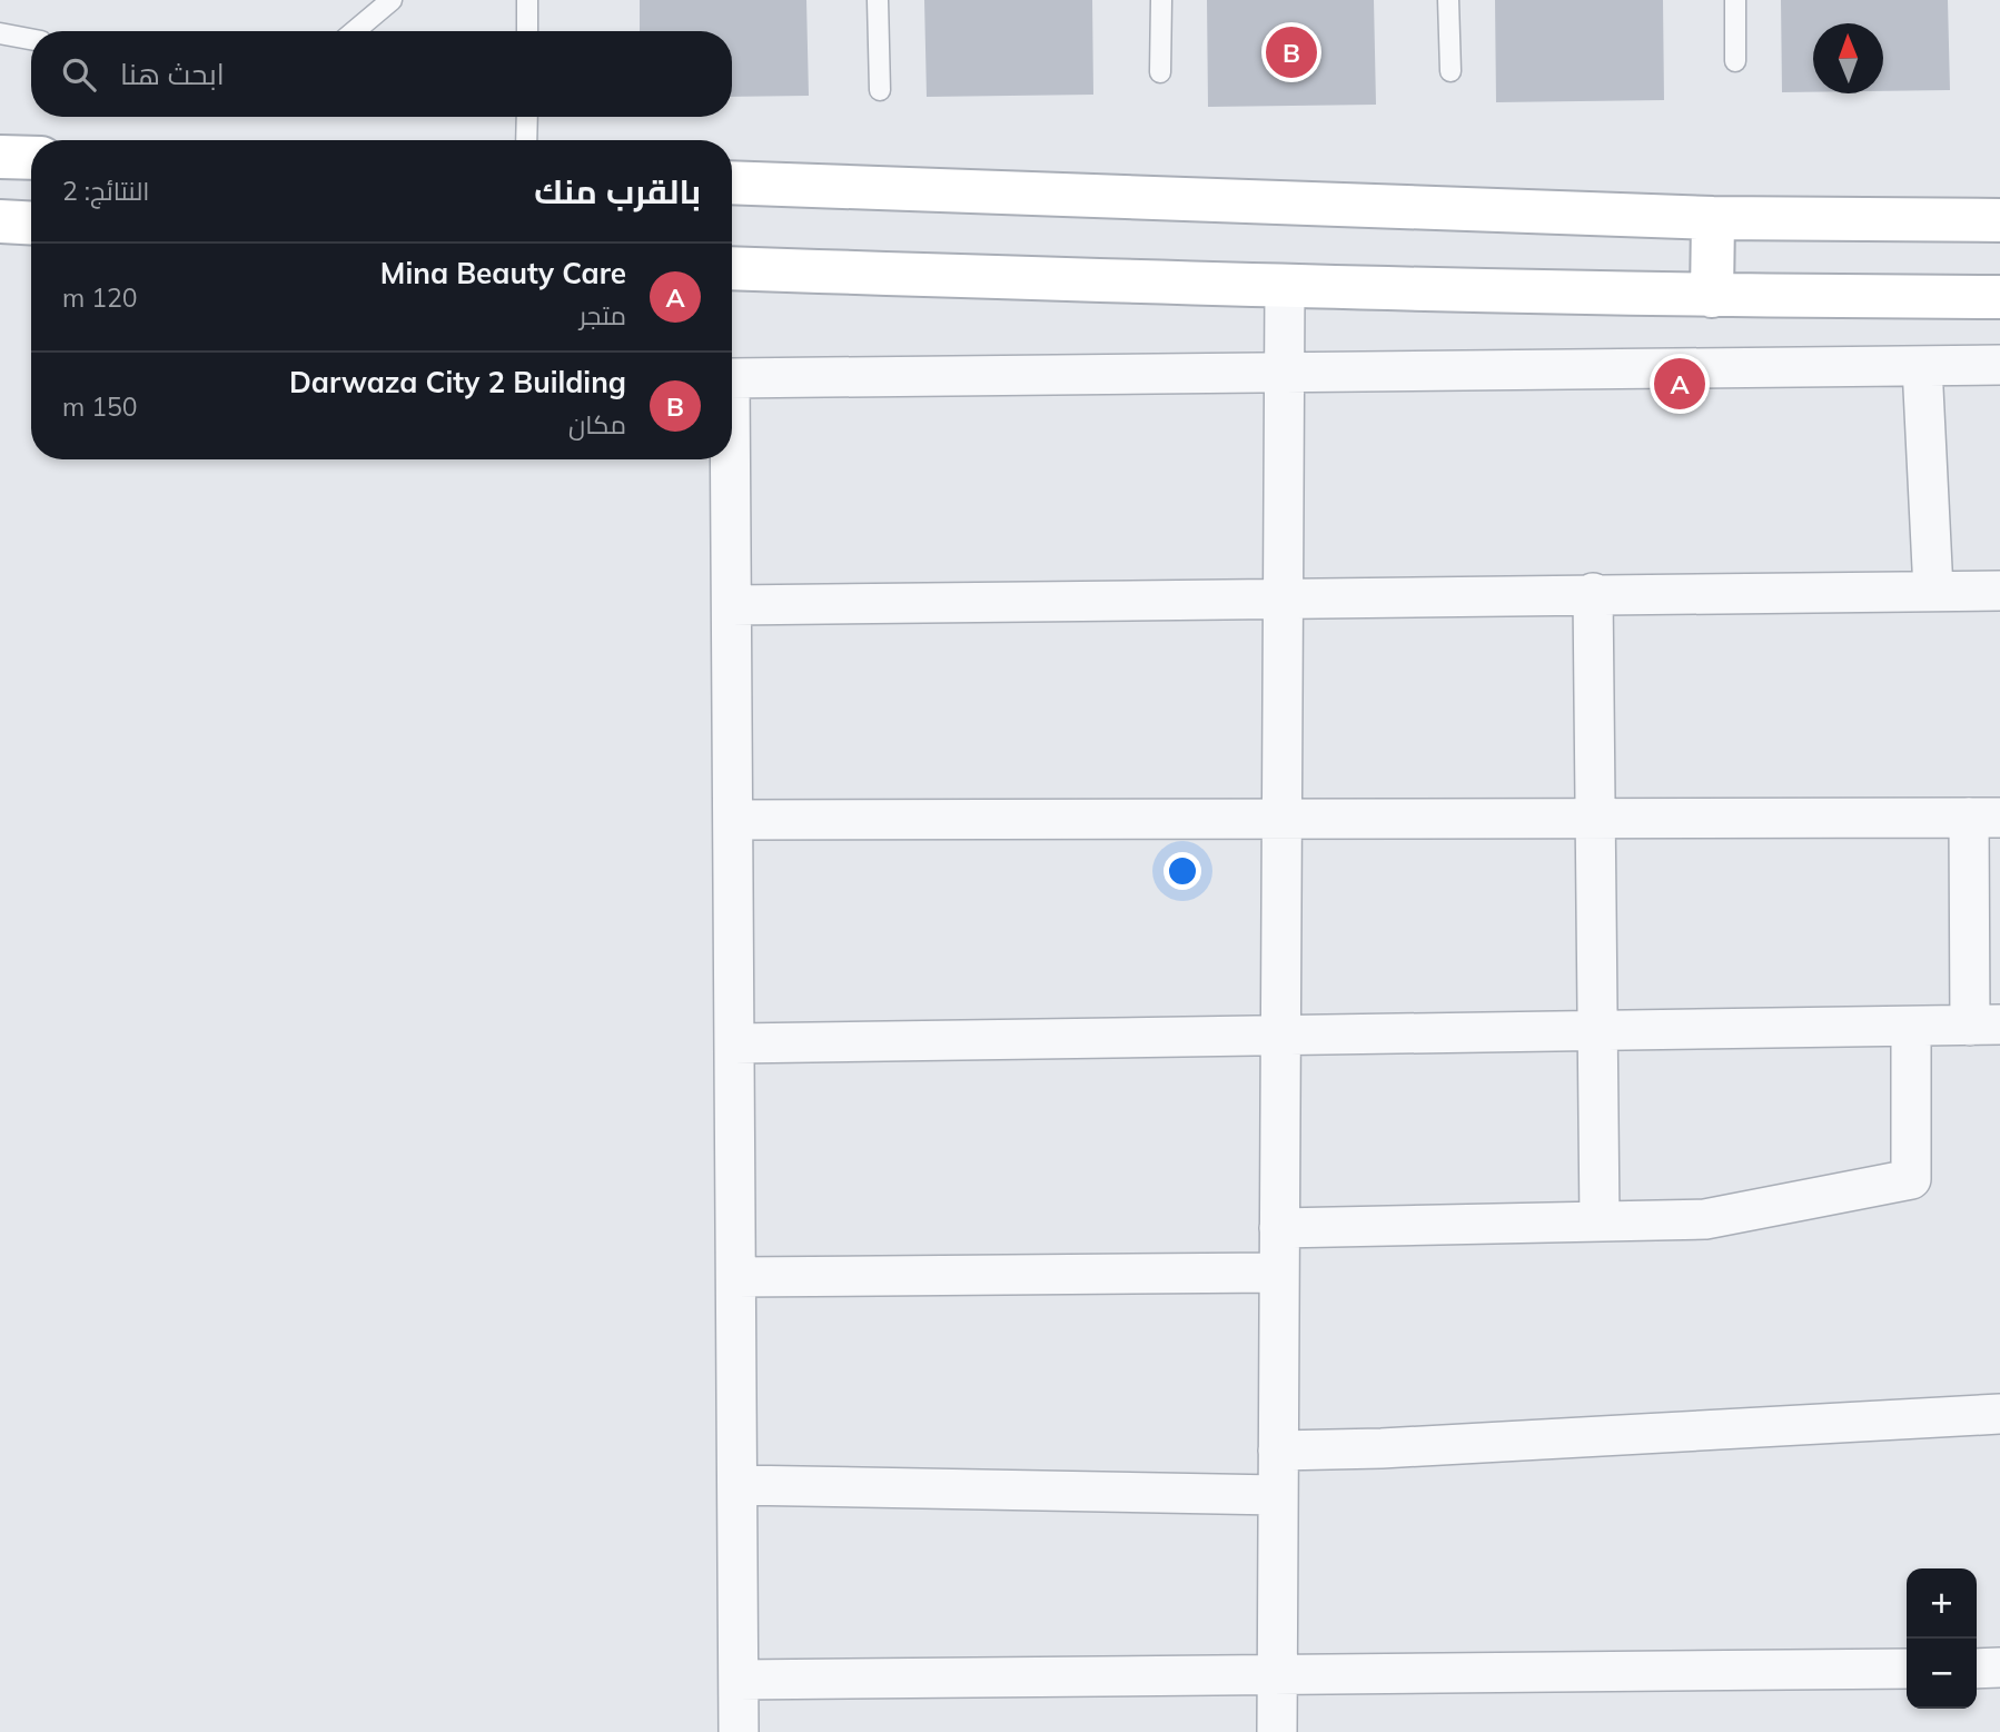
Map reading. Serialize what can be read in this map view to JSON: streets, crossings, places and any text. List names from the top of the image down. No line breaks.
{"north":"top","page":{"pins":["B","A"],"search":"ابحث هنا","heading":["بالقرب منك","النتائج: 2"],"list":[{"mark":"A","name":"Mina Beauty Care","note":"متجر","value":"120 m"},{"mark":"B","name":"Darwaza City 2 Building","note":"مكان","value":"150 m"}],"map_buttons":["+","−"]}}
